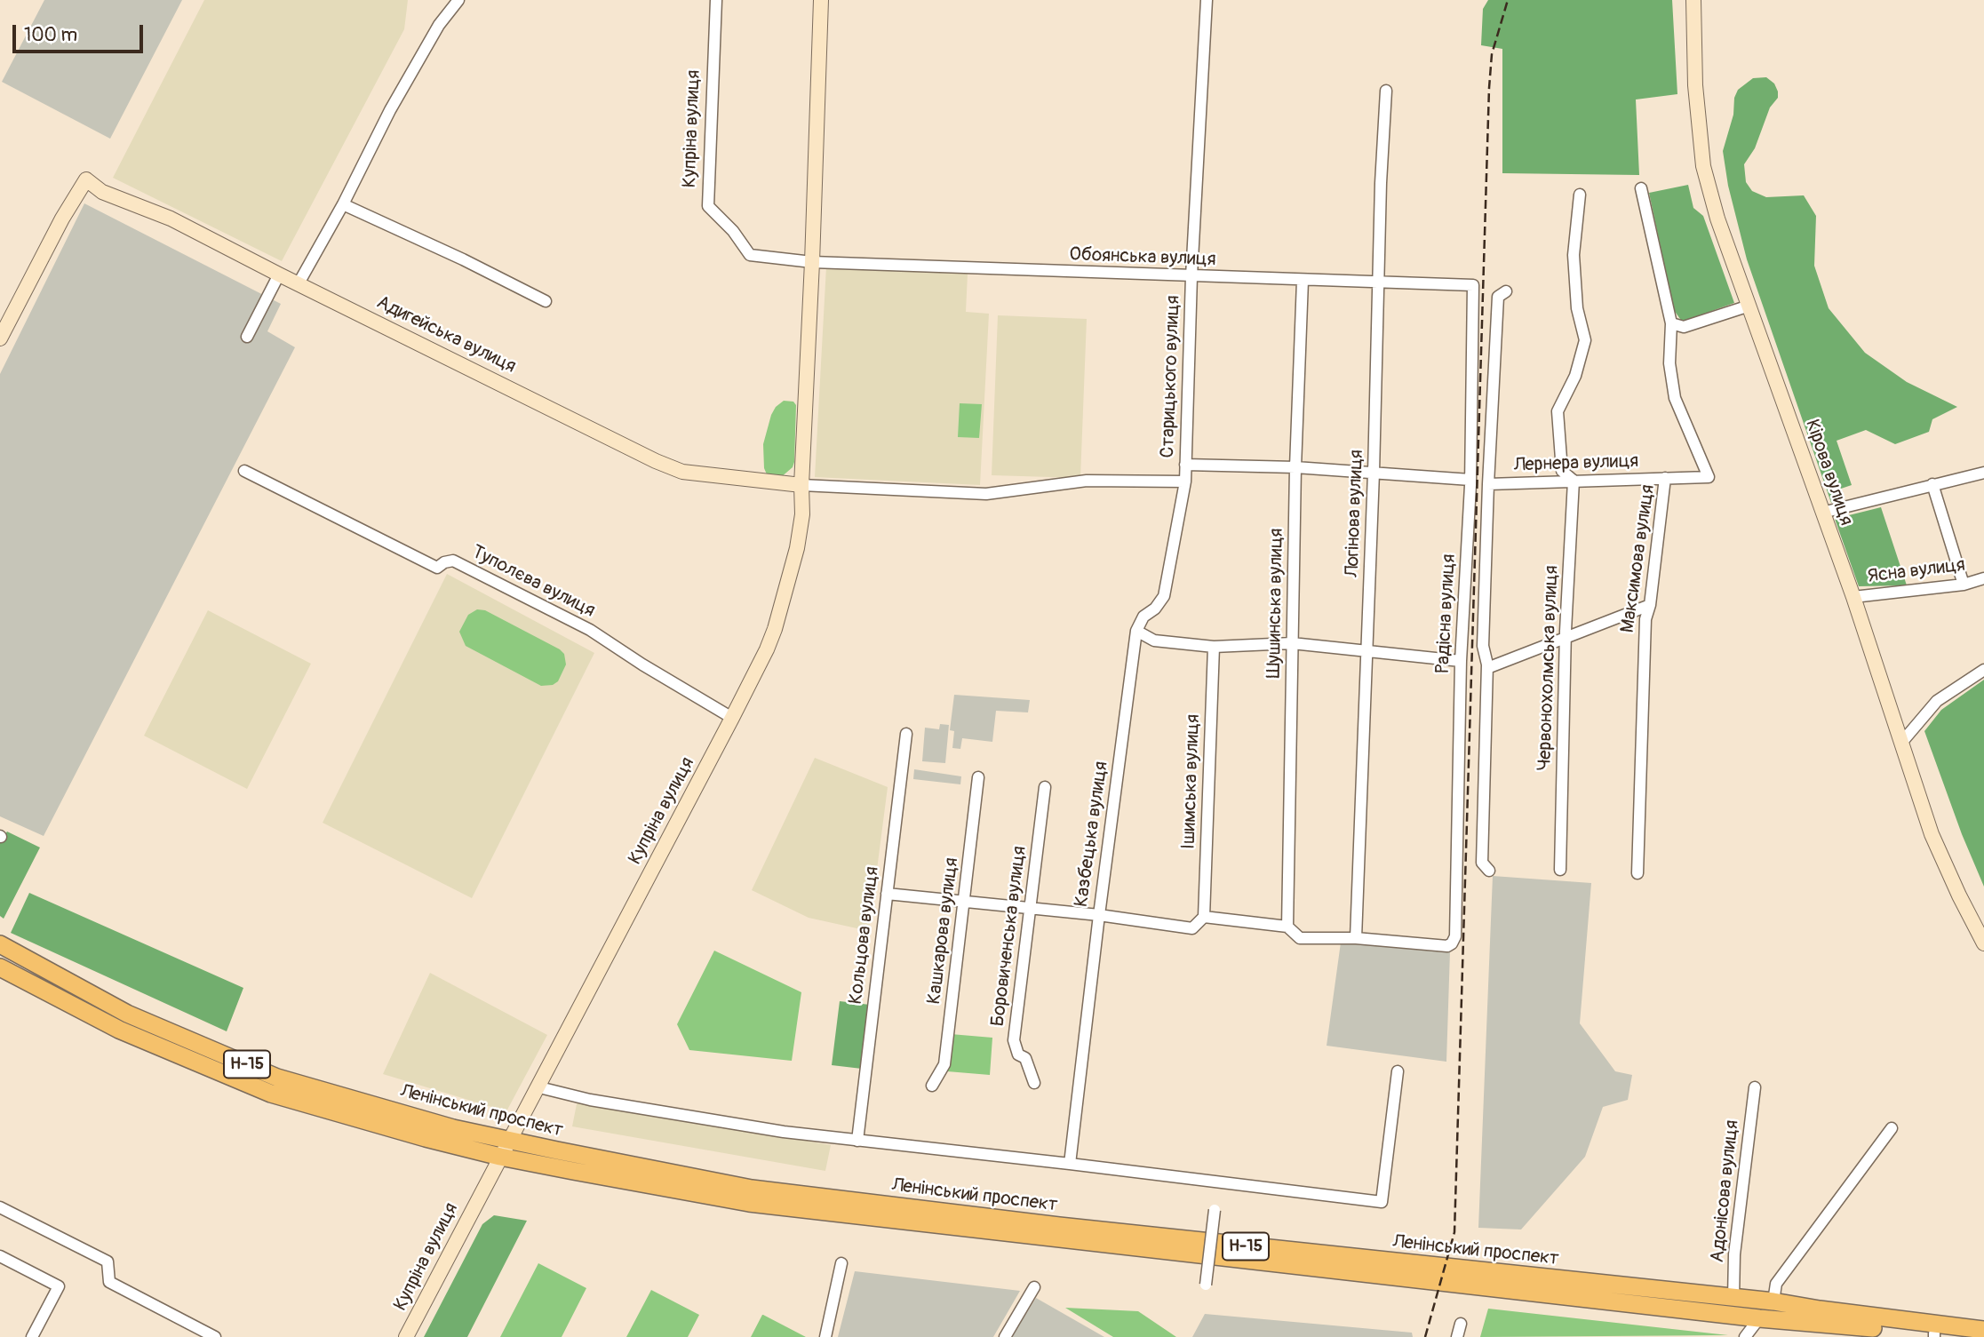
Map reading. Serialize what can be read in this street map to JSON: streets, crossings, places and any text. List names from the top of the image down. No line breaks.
{"streets":{"main road":["Купріна вулиця","Адигейська вулиця","Кірова вулиця","Н-15","Ленінський проспект"],"street":["Обоянська вулиця","Старицького вулиця","Лернера вулиця","Логінова вулиця","Максимова вулиця","Ясна вулиця","Туполєва вулиця","Шушинська вулиця","Радісна вулиця","Червонохолмська вулиця","Ішимська вулиця","Казбецька вулиця","Кашкарова вулиця","Кольцова вулиця","Боровиченська вулиця","Адонісова вулиця"]},"crossings":[["Купріна вулиця","Обоянська вулиця"],["Купріна вулиця","Адигейська вулиця"],["Купріна вулиця","Туполєва вулиця"],["Купріна вулиця","Ленінський проспект"],["Обоянська вулиця","Старицького вулиця"],["Обоянська вулиця","Логінова вулиця"],["Обоянська вулиця","Шушинська вулиця"],["Обоянська вулиця","Радісна вулиця"],["Старицького вулиця","Казбецька вулиця"],["Лернера вулиця","Максимова вулиця"],["Лернера вулиця","Радісна вулиця"],["Лернера вулиця","Червонохолмська вулиця"],["Кірова вулиця","Ясна вулиця"],["Логінова вулиця","Радісна вулиця"],["Ленінський проспект","Адонісова вулиця"]],"scale_bar":"100 m"}
